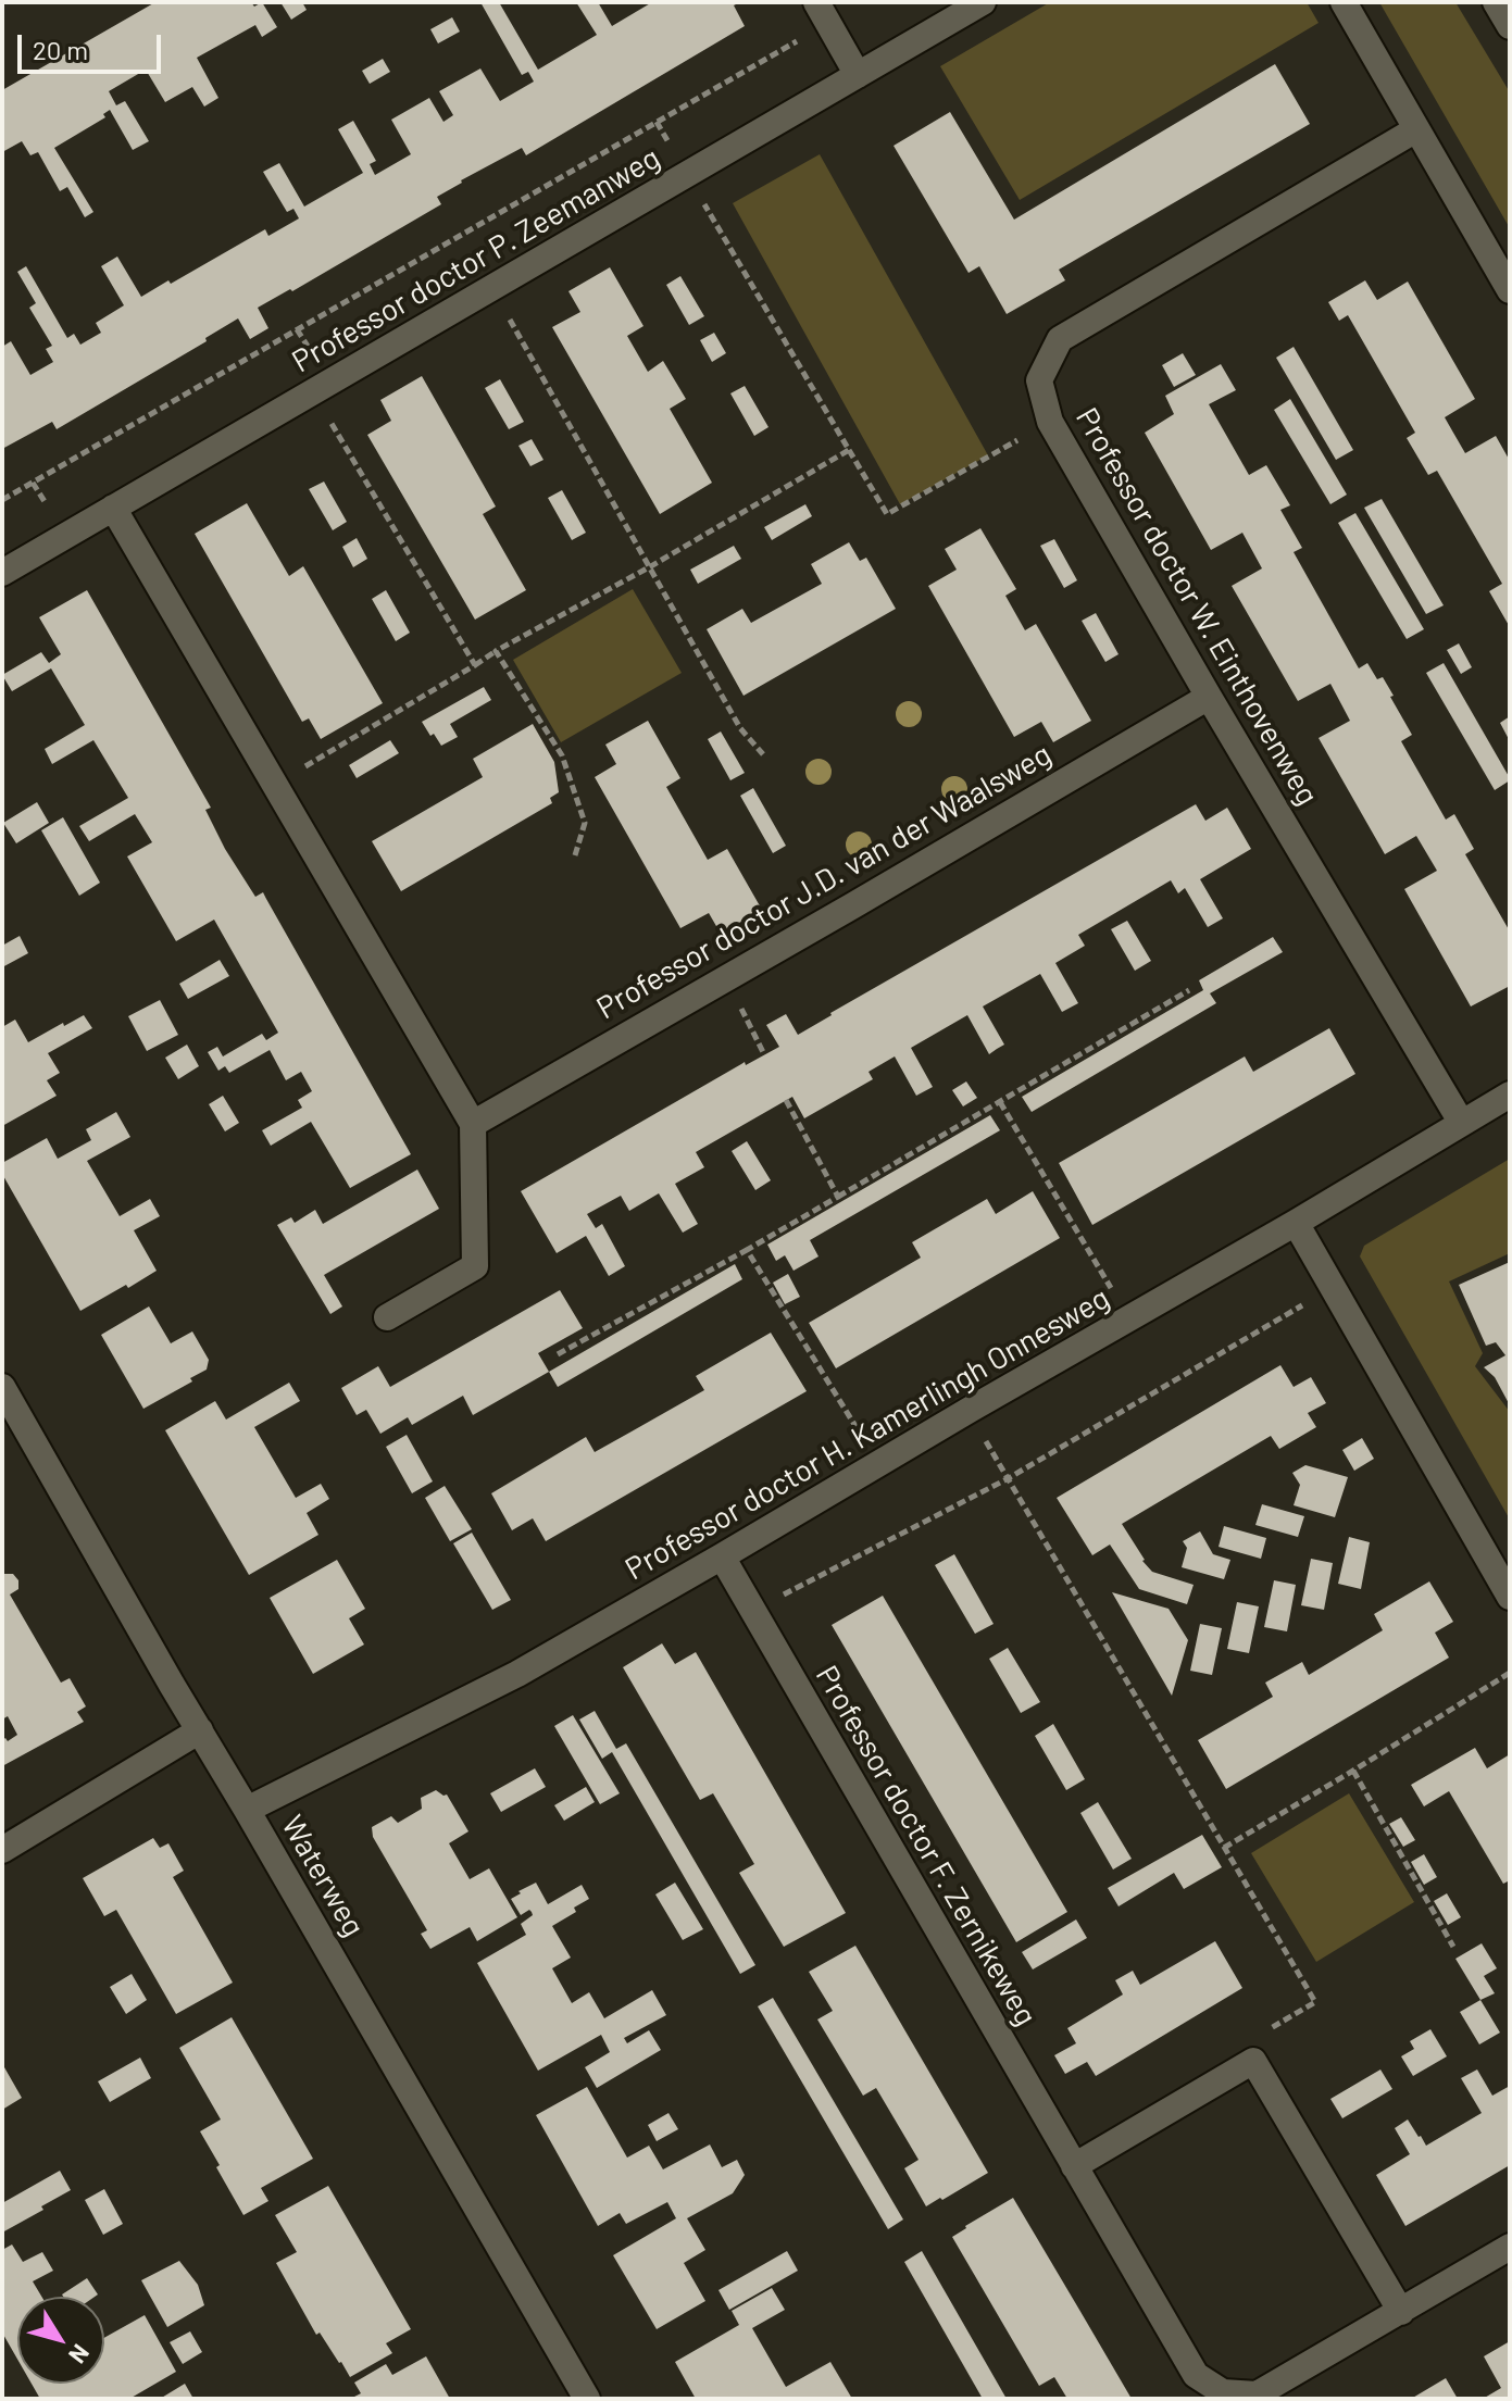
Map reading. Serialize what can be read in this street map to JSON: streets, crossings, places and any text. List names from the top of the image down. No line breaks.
{"streets":{"street":["Professor doctor P. Zeemanweg","Professor doctor W. Einthovenweg","Professor doctor J.D. van der Waalsweg","Professor doctor H. Kamerlingh Onnesweg","Professor doctor F. Zernikeweg","Waterweg"]},"crossings":[["Professor doctor W. Einthovenweg","Professor doctor J.D. van der Waalsweg"],["Professor doctor W. Einthovenweg","Professor doctor H. Kamerlingh Onnesweg"],["Professor doctor H. Kamerlingh Onnesweg","Professor doctor F. Zernikeweg"],["Professor doctor H. Kamerlingh Onnesweg","Waterweg"]],"scale_bar":"20 m","north":"bottom right"}
